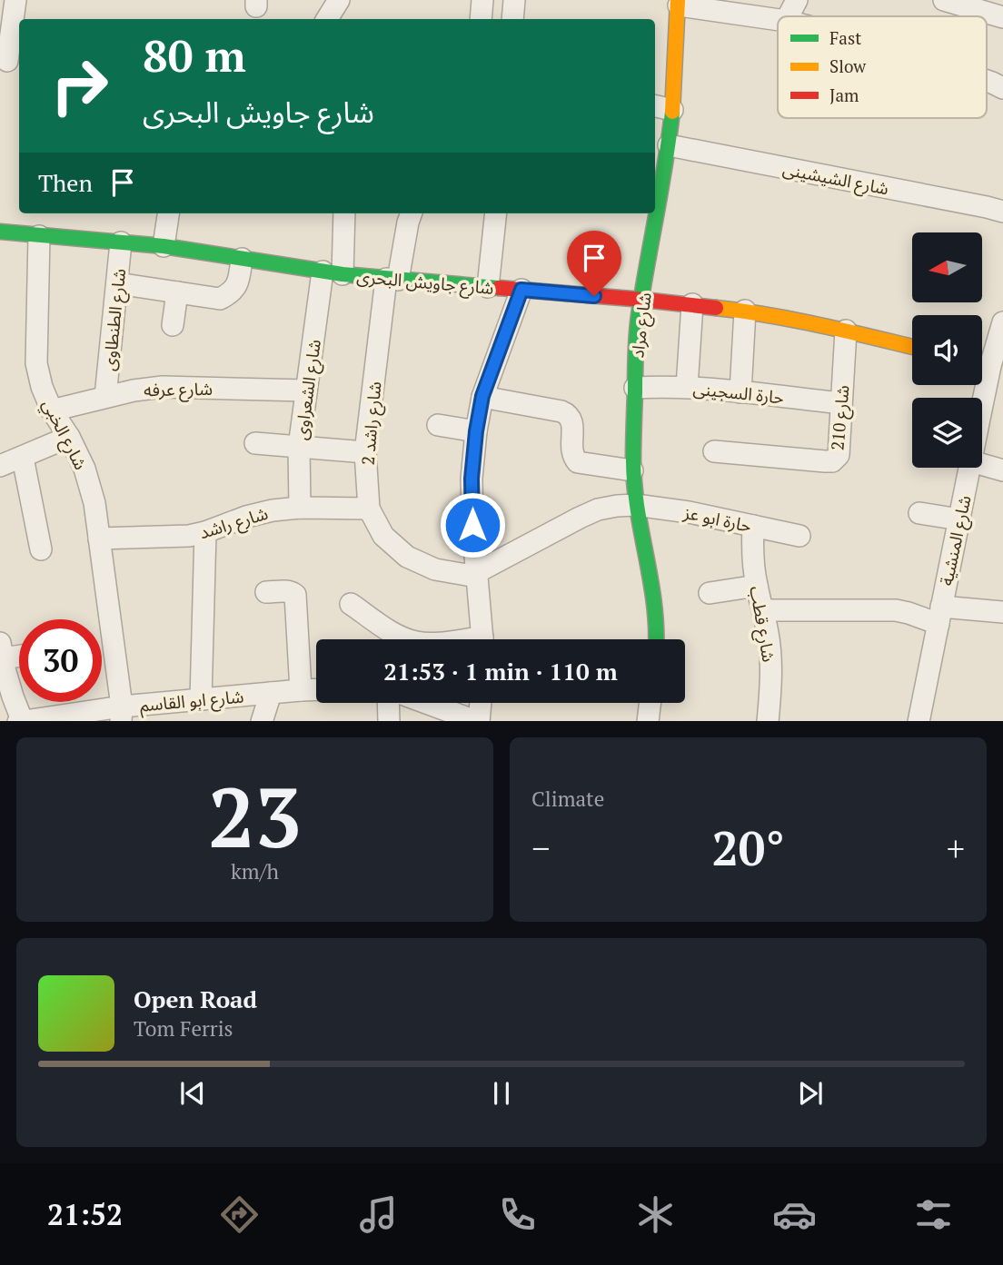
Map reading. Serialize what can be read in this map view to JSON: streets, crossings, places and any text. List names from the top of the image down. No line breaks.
{"streets":{"street":["شارع الشيشينى","شارع جاويش البحرى","شارع الطنطاوى","شارع مراد","شارع عرفه","شارع الشعراوى","حارة السجينى","شارع 210","شارع راشد 2","شارع الخبي","حارة ابو عز","شارع راشد","شارع المنشية","شارع قطب","شارع ابو القاسم"]},"crossings":[["شارع الشيشينى","شارع مراد"],["شارع جاويش البحرى","شارع الطنطاوى"],["شارع جاويش البحرى","شارع مراد"],["شارع جاويش البحرى","شارع الشعراوى"],["شارع جاويش البحرى","شارع 210"],["شارع جاويش البحرى","شارع راشد 2"],["شارع جاويش البحرى","شارع الخبي"],["شارع الطنطاوى","شارع عرفه"],["شارع مراد","حارة السجينى"],["شارع مراد","حارة ابو عز"],["شارع عرفه","شارع الشعراوى"],["شارع عرفه","شارع الخبي"],["شارع الشعراوى","شارع راشد"],["حارة السجينى","شارع 210"],["شارع راشد 2","حارة ابو عز"],["شارع راشد 2","شارع راشد"],["شارع الخبي","شارع راشد"],["شارع الخبي","شارع ابو القاسم"],["حارة ابو عز","شارع قطب"]],"legend":["Fast","Slow","Jam"],"north":"left","page":{"turn":["80 m","شارع جاويش البحرى"],"then":"Then","limit":"30","trip":"21:53 · 1 min · 110 m","tile":[["23","km/h"],"Climate"],"heat":["−","20°","+"],"song":["Open Road","Tom Ferris"],"tabs":"21:52"}}
